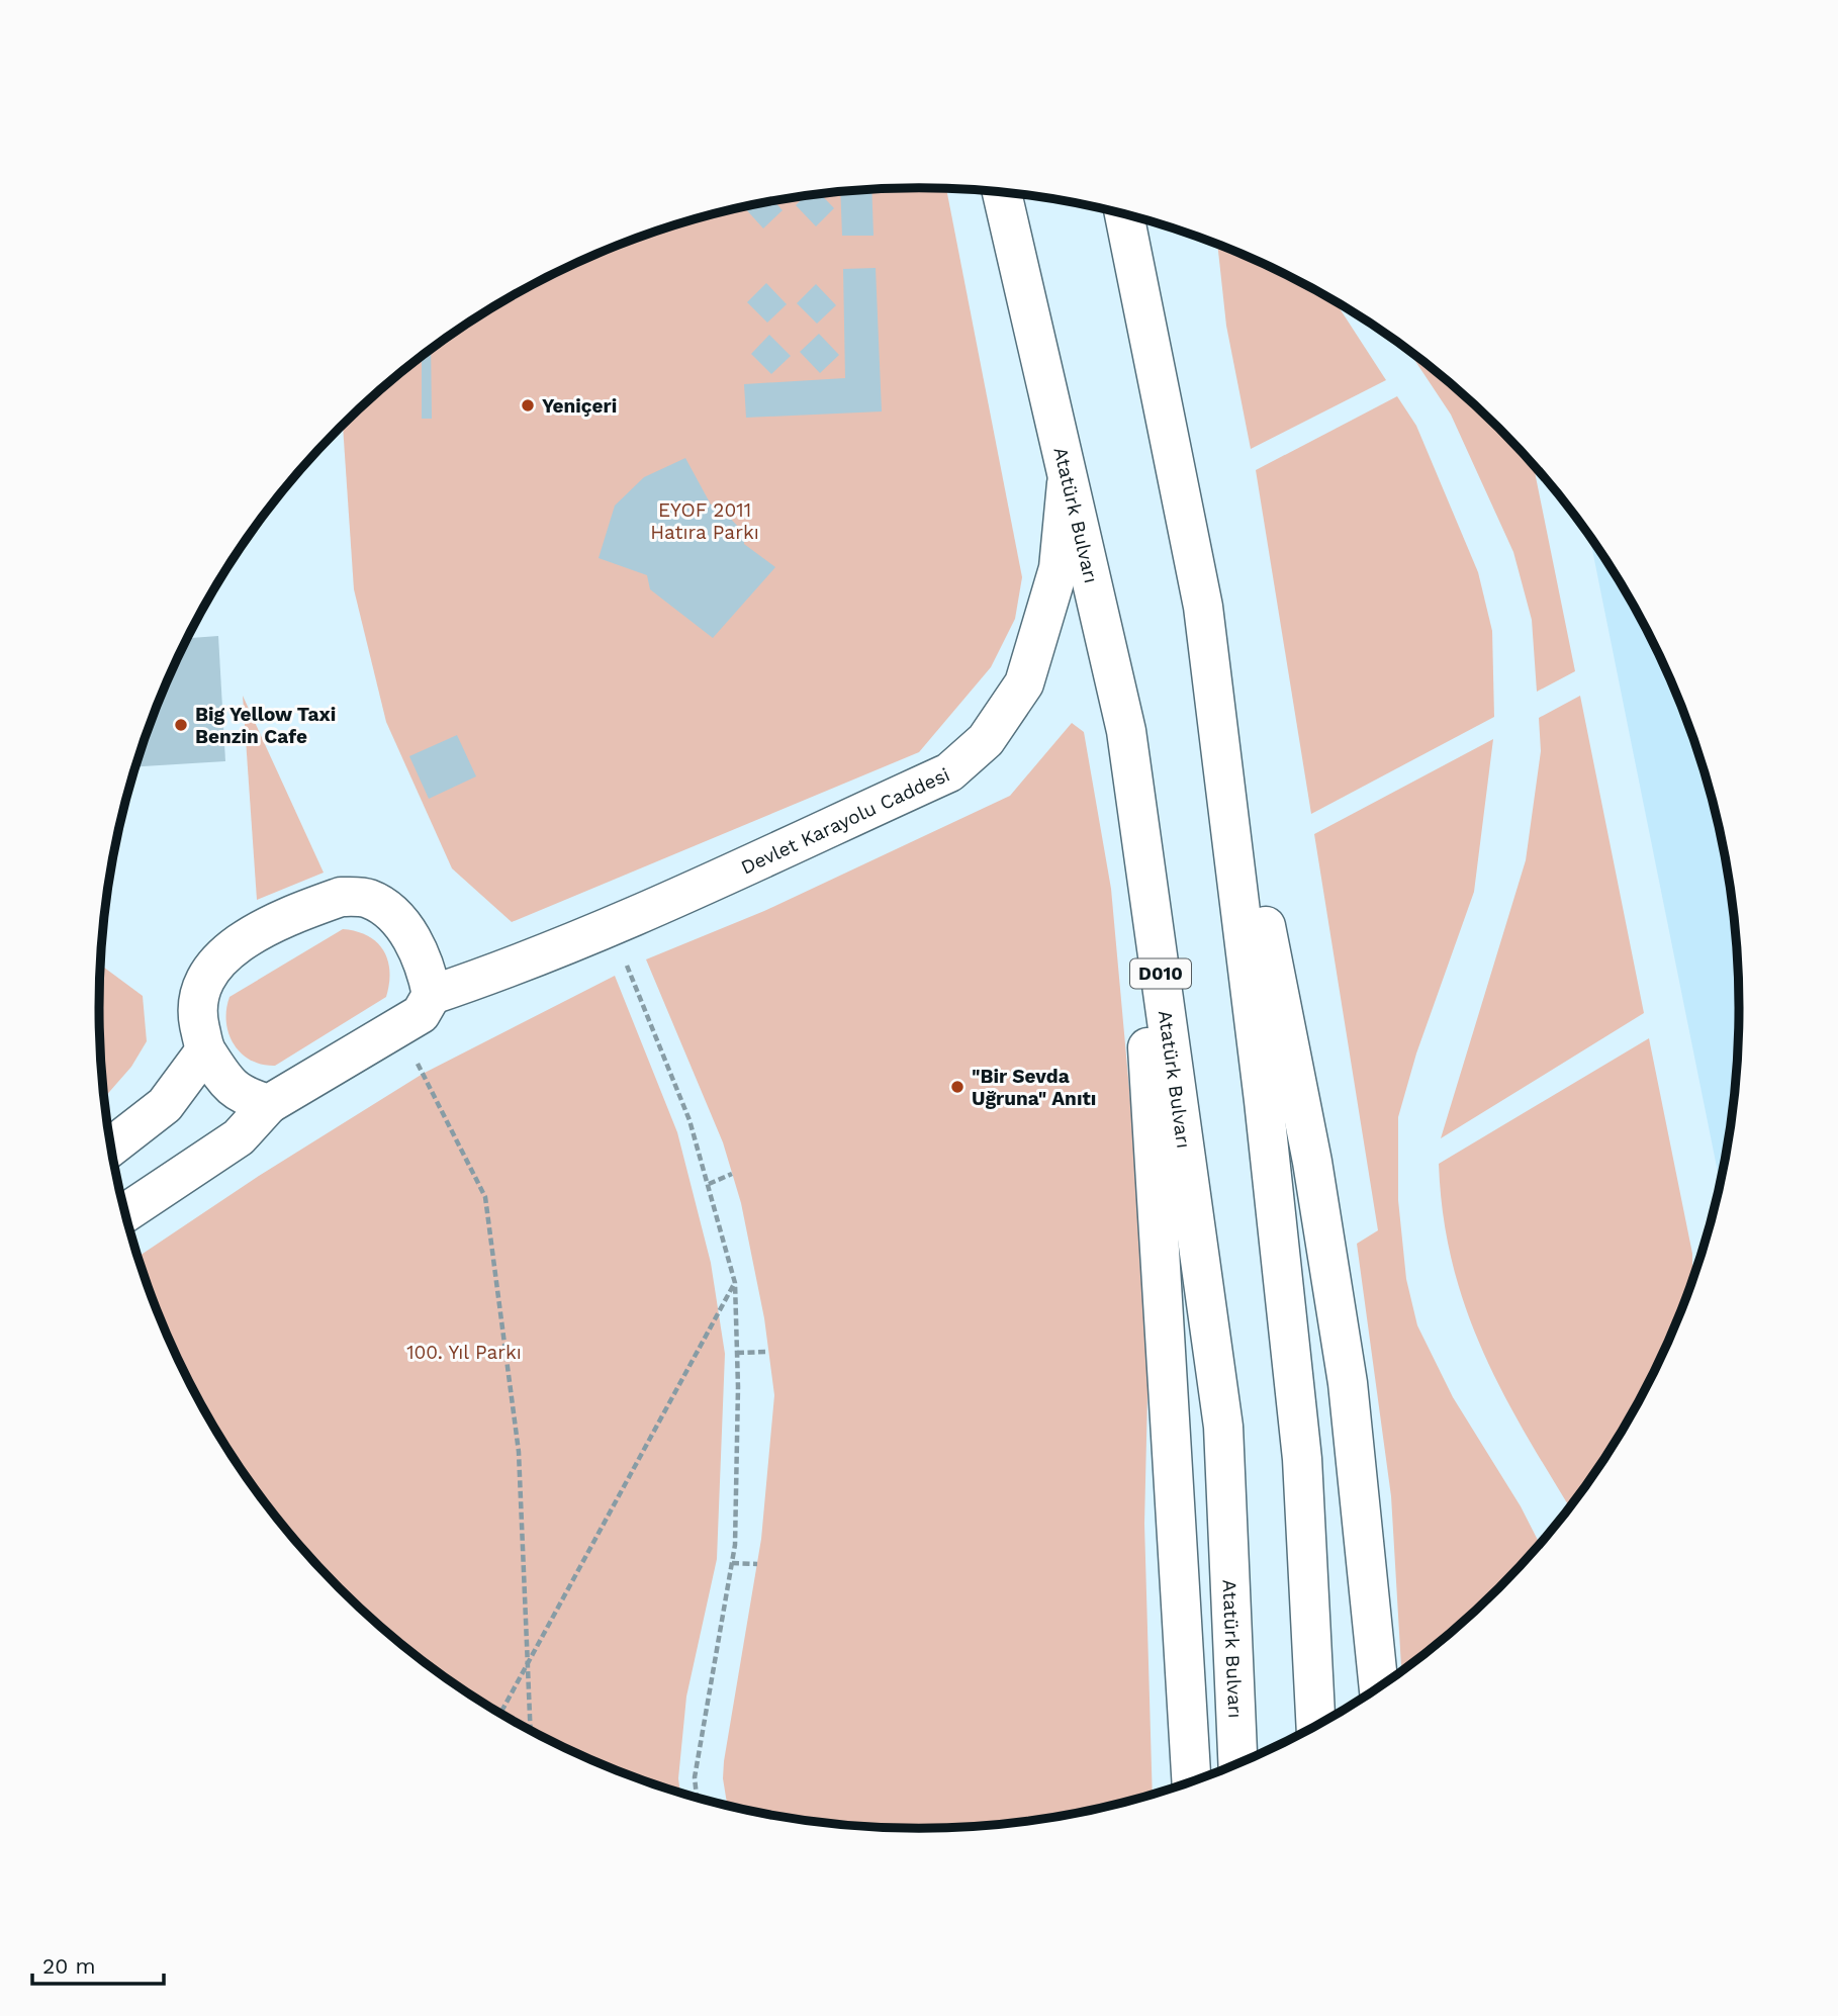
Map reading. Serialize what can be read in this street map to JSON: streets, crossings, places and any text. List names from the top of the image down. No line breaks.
{"streets":{"main road":["Atatürk Bulvarı","Devlet Karayolu Caddesi","D010"]},"crossings":[["Atatürk Bulvarı","Devlet Karayolu Caddesi"]],"parks":["EYOF 2011 Hatıra Parkı","100. Yıl Parkı"],"places":["Yeniçeri","Big Yellow Taxi Benzin Cafe","\"Bir Sevda Uğruna\" Anıtı"],"scale_bar":"20 m"}
